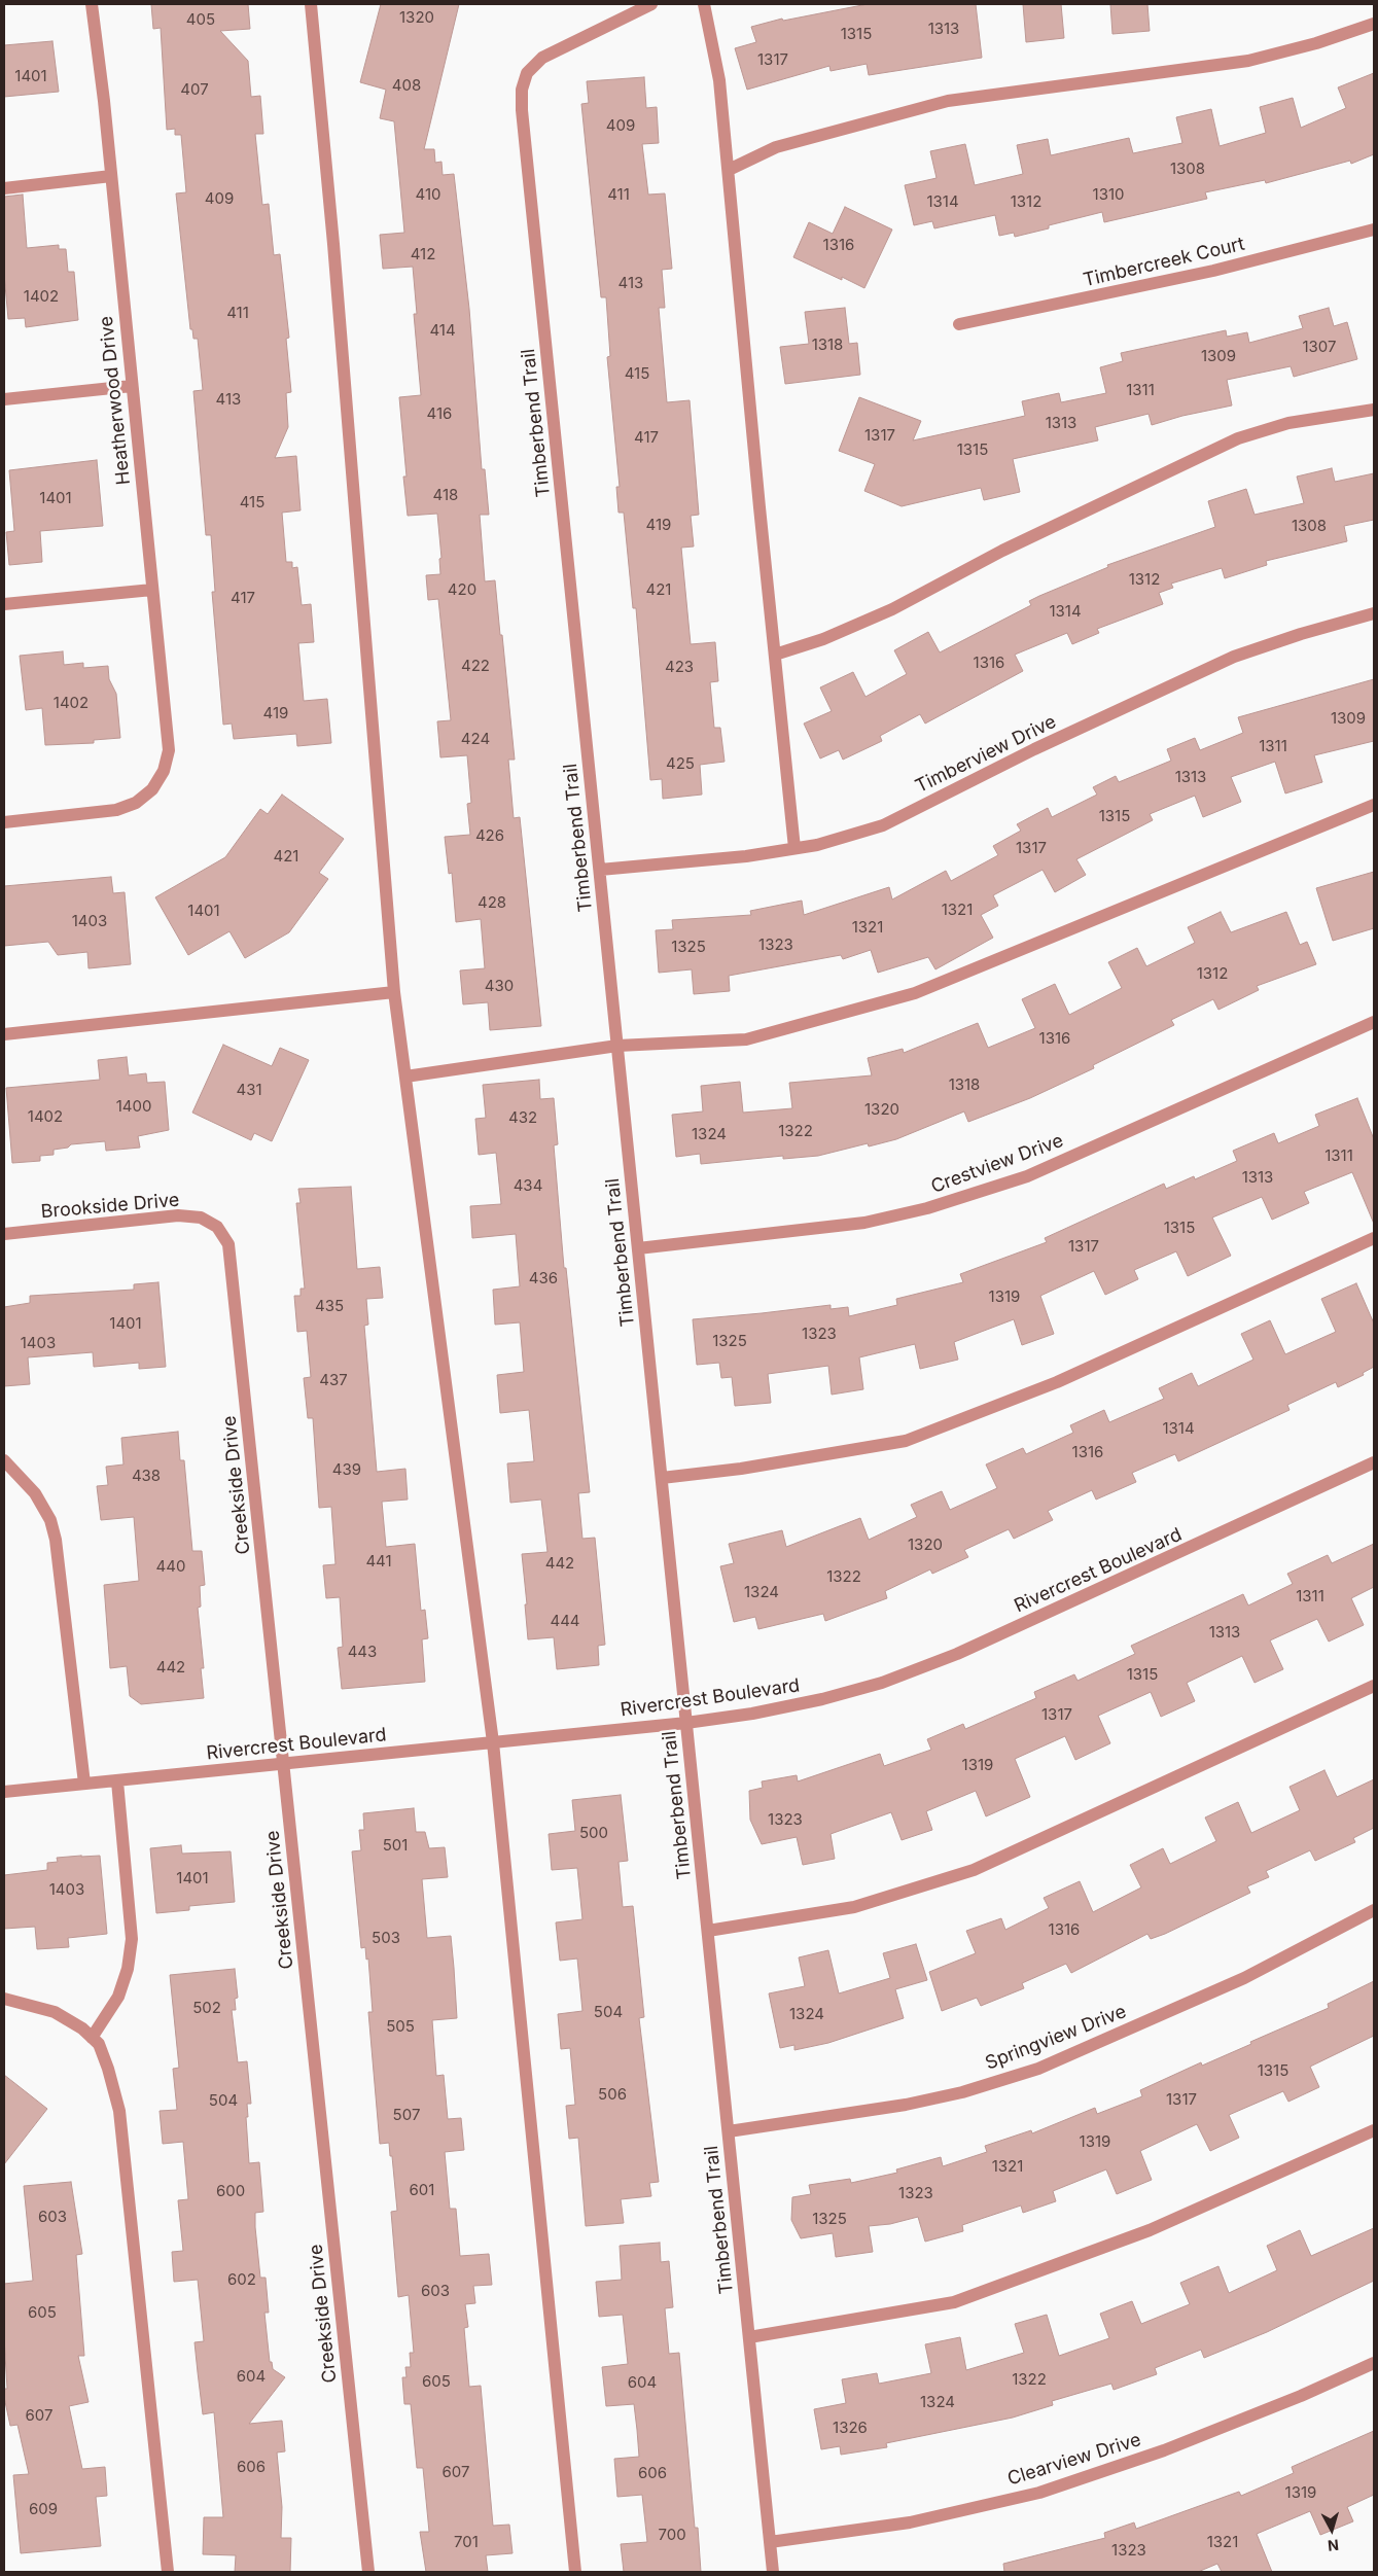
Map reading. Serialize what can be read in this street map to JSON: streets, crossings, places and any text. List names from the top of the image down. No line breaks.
{"streets":{"street":["Timbercreek Court","Heatherwood Drive","Timberbend Trail","Timberview Drive","Crestview Drive","Brookside Drive","Creekside Drive","Rivercrest Boulevard","Springview Drive","Clearview Drive"]},"crossings":[["Timberbend Trail","Timberview Drive"],["Timberbend Trail","Crestview Drive"],["Timberbend Trail","Rivercrest Boulevard"],["Timberbend Trail","Springview Drive"],["Timberbend Trail","Clearview Drive"],["Brookside Drive","Creekside Drive"],["Creekside Drive","Rivercrest Boulevard"]],"house_numbers":["1320","405","1313","1315","1317","1401","408","407","409","1308","410","411","1310","409","1314","1312","1316","412","413","1402","411","414","1318","1307","1309","415","1311","413","416","1313","1317","417","1315","418","1401","415","419","1308","1312","420","421","417","1314","1316","422","423","1402","419","1309","424","1311","425","1313","1315","426","1317","421","428","1321","1401","1403","1321","1323","1325","1312","430","1316","1318","431","1400","1320","1402","432","1322","1324","1311","1313","434","1315","1317","436","1319","435","1401","1323","1325","1403","437","1314","1316","439","438","1320","441","442","440","1322","1324","1311","444","1313","443","442","1315","1317","1319","1323","500","501","1401","1403","1316","503","502","504","1324","505","1315","506","1317","504","507","1319","1321","601","600","1323","603","1325","602","603","605","604","1322","605","604","1324","607","1326","606","607","606","1319","609","700","701","1321","1323"],"north":"bottom"}
